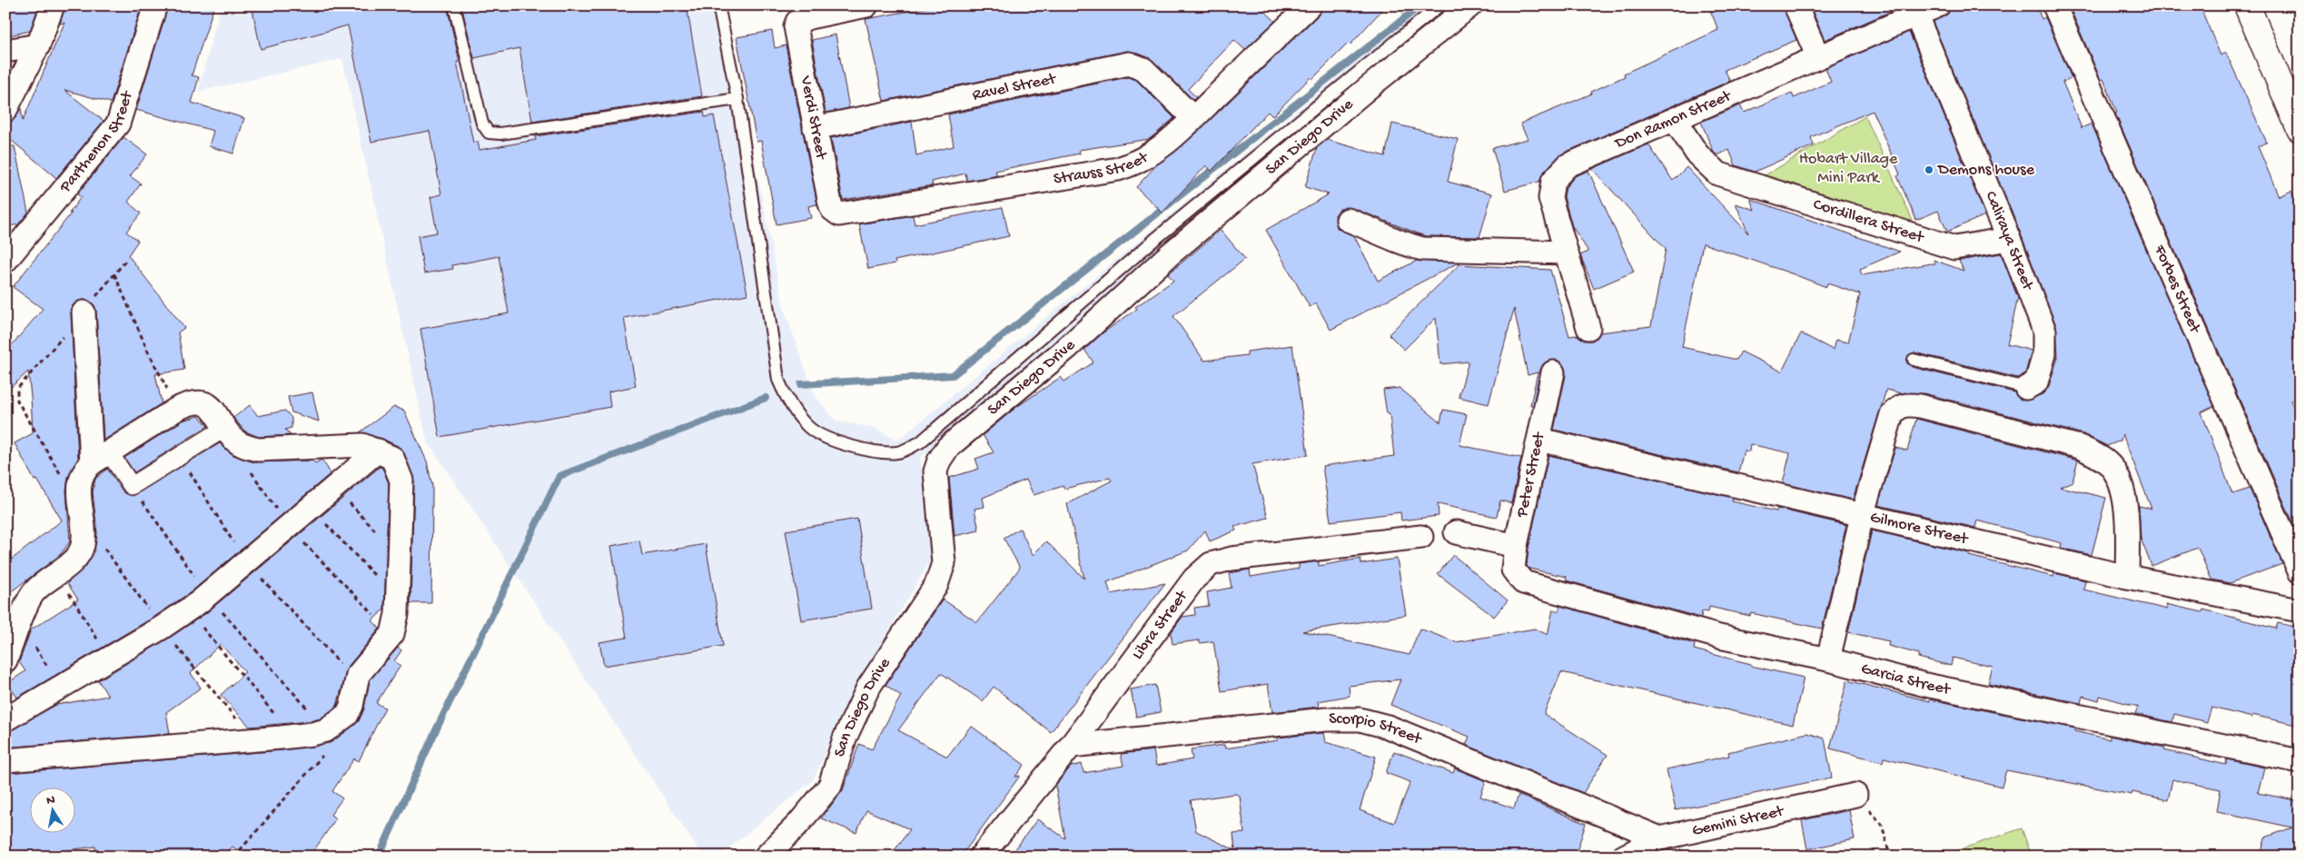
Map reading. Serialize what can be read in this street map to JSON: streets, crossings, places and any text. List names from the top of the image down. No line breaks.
{"streets":{"street":["Ravel Street","Verdi Street","Don Ramon Street","San Diego Drive","Parthenon Street","Strauss Street","Cordillera Street","Caliraya Street","Forbes Street","Peter Street","Gilmore Street","Libra Street","Garcia Street","Scorpio Street","Gemini Street"]},"crossings":[["Ravel Street","Verdi Street"],["Ravel Street","Strauss Street"],["Verdi Street","Strauss Street"],["Don Ramon Street","Cordillera Street"],["Don Ramon Street","Caliraya Street"],["Cordillera Street","Caliraya Street"],["Peter Street","Gilmore Street"],["Peter Street","Garcia Street"],["Libra Street","Scorpio Street"],["Scorpio Street","Gemini Street"]],"parks":["Hobart Village Mini Park"],"places":["Demons house"],"north":"top"}
